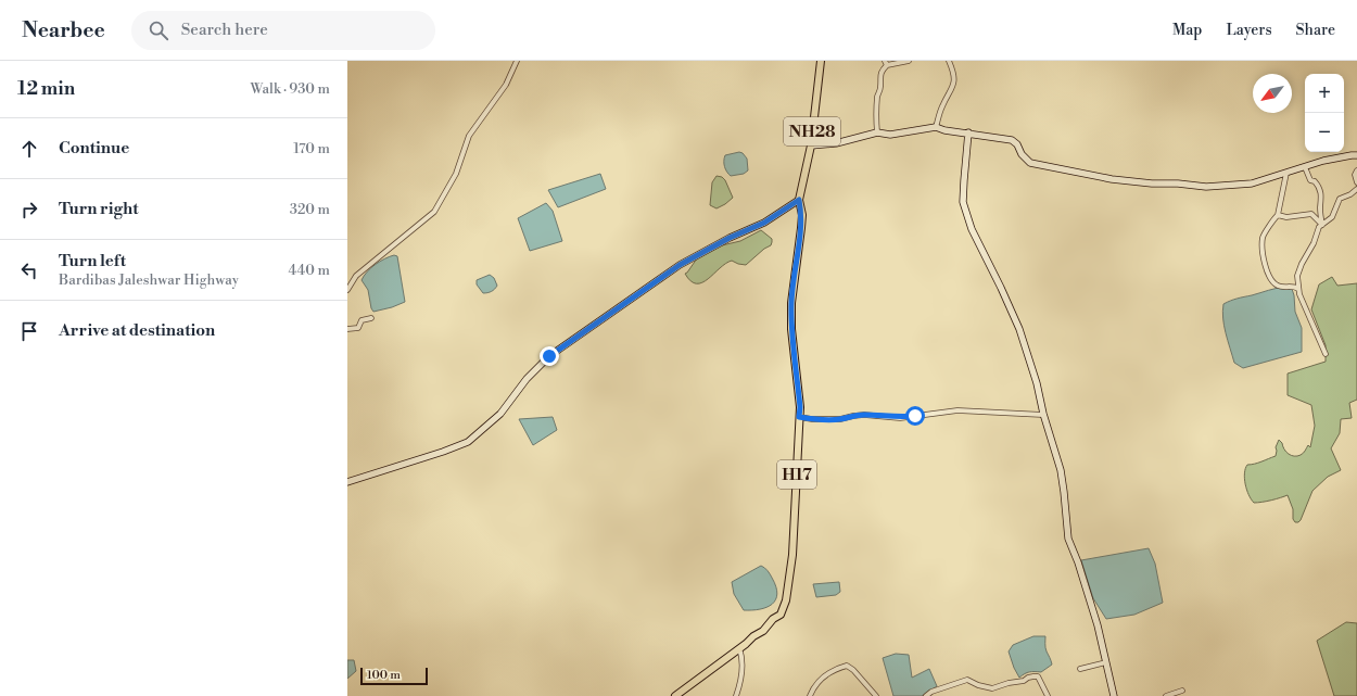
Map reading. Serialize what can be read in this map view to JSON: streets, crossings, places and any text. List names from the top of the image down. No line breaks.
{"streets":{"main road":["NH28","H17"]},"crossings":[["NH28","H17"]],"scale_bar":"100 m","north":"bottom left","page":{"header":"Nearbee","search":"Search here","nav":["Map","Layers","Share"],"heading":["12 min","Walk · 930 m"],"map_buttons":["+","−"],"list":[["Continue","170 m"],["Turn right","320 m"],["Turn left","Bardibas Jaleshwar Highway","440 m"],"Arrive at destination"],"scale":"100 m"}}
